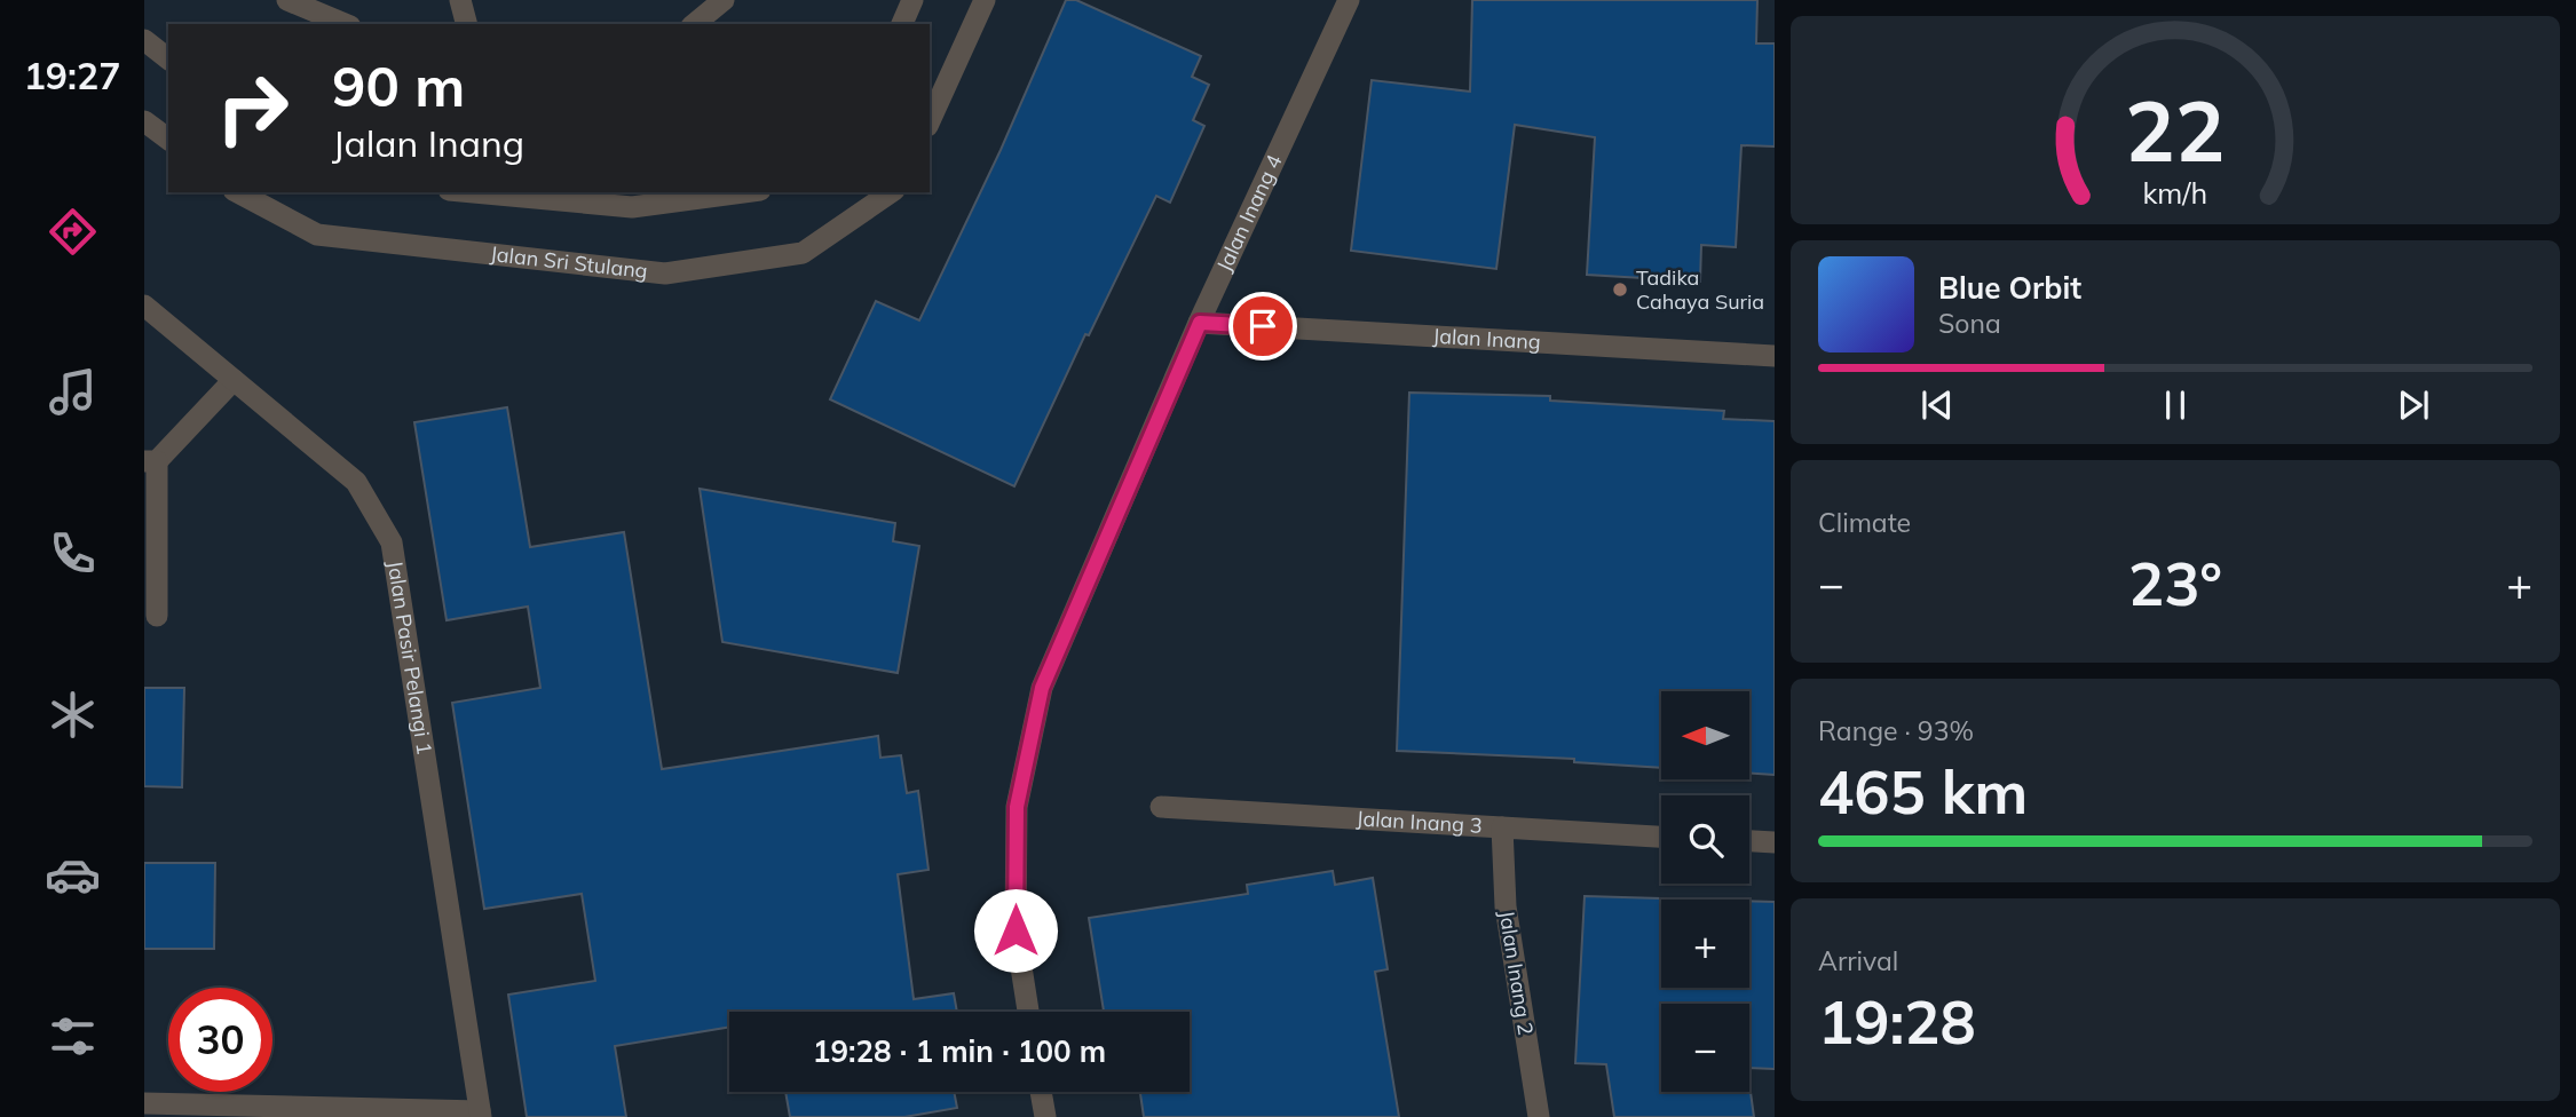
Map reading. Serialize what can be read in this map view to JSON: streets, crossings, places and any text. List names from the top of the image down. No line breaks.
{"streets":{"street":["Jalan Inang 4","Jalan Sri Stulang","Jalan Inang","Jalan Pasir Pelangi 1","Jalan Inang 3","Jalan Inang 2"]},"crossings":[["Jalan Inang 4","Jalan Inang"],["Jalan Inang 3","Jalan Inang 2"]],"places":["Tadika Cahaya Suria"],"north":"left","page":{"tabs":"19:27","turn":["90 m","Jalan Inang"],"song":["Blue Orbit","Sona"],"tile":["Climate",["Range · 93%","465 km"],["Arrival","19:28"]],"heat":["−","23°","+"],"map_buttons":["+","−"],"limit":"30","trip":"19:28 · 1 min · 100 m","gauge":["22","km/h"]}}
